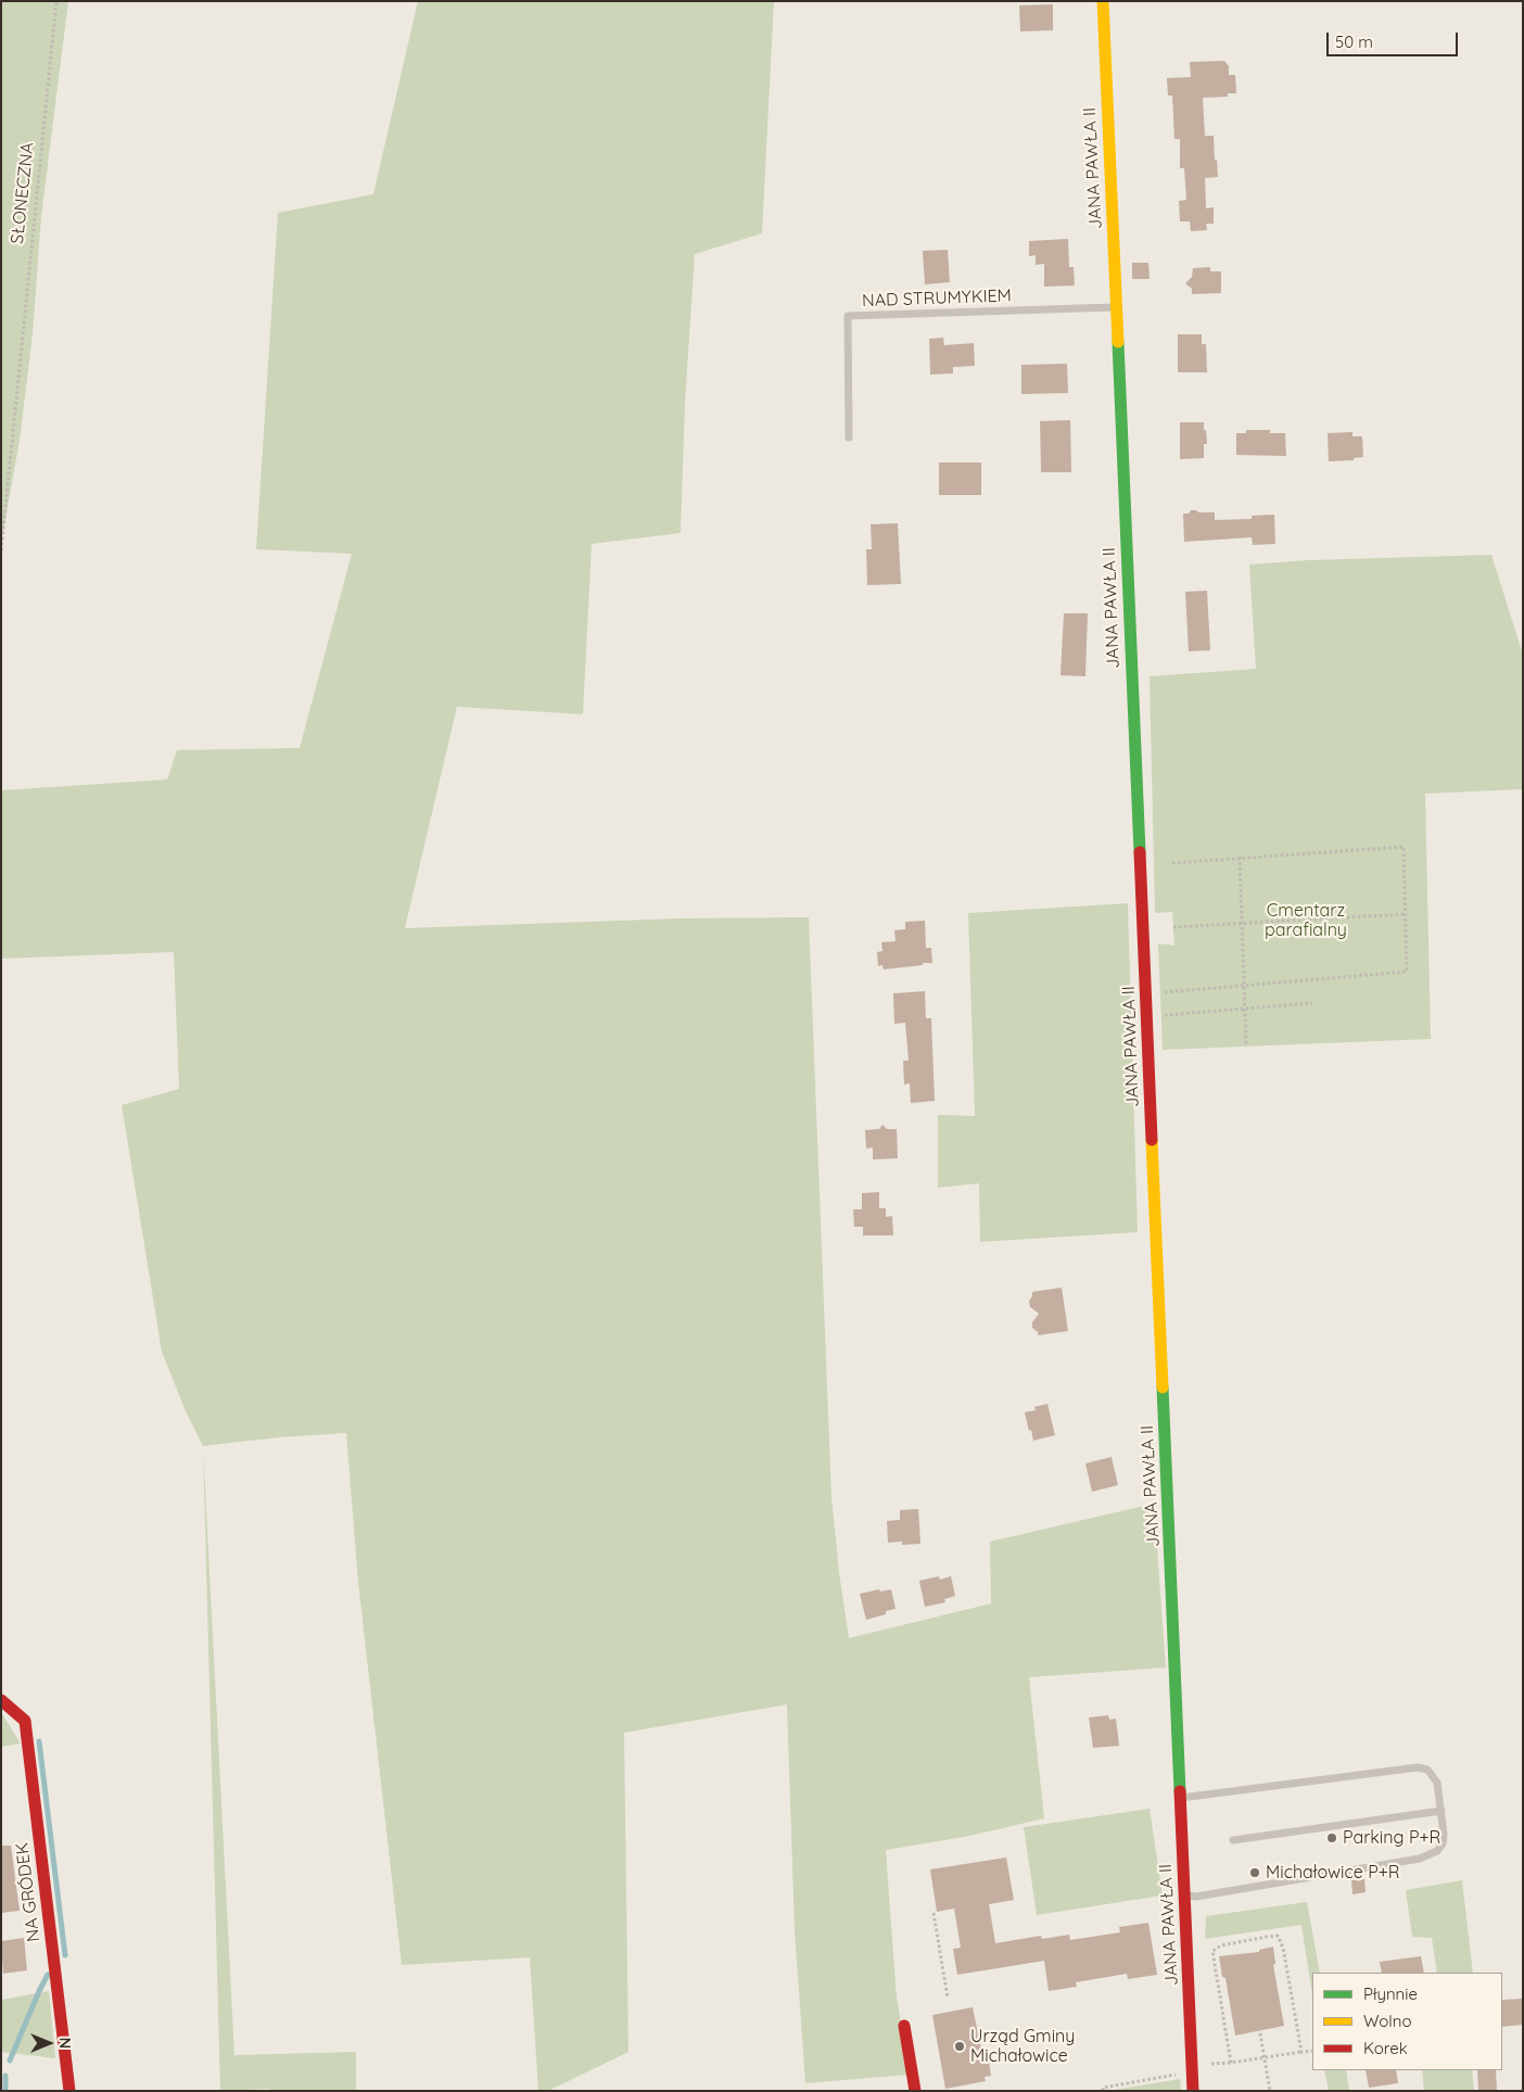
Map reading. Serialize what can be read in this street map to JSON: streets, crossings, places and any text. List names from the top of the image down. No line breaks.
{"streets":{"street":["JANA PAWŁA II","NA GRÓDEK"],"lane":["NAD STRUMYKIEM"],"path":["SŁONECZNA"]},"crossings":[["JANA PAWŁA II","NAD STRUMYKIEM"]],"parks":["Cmentarz parafialny"],"places":["Parking P+R","Michałowice P+R","Urząd Gminy Michałowice"],"legend":["Płynnie","Wolno","Korek"],"scale_bar":"50 m","north":"right"}
